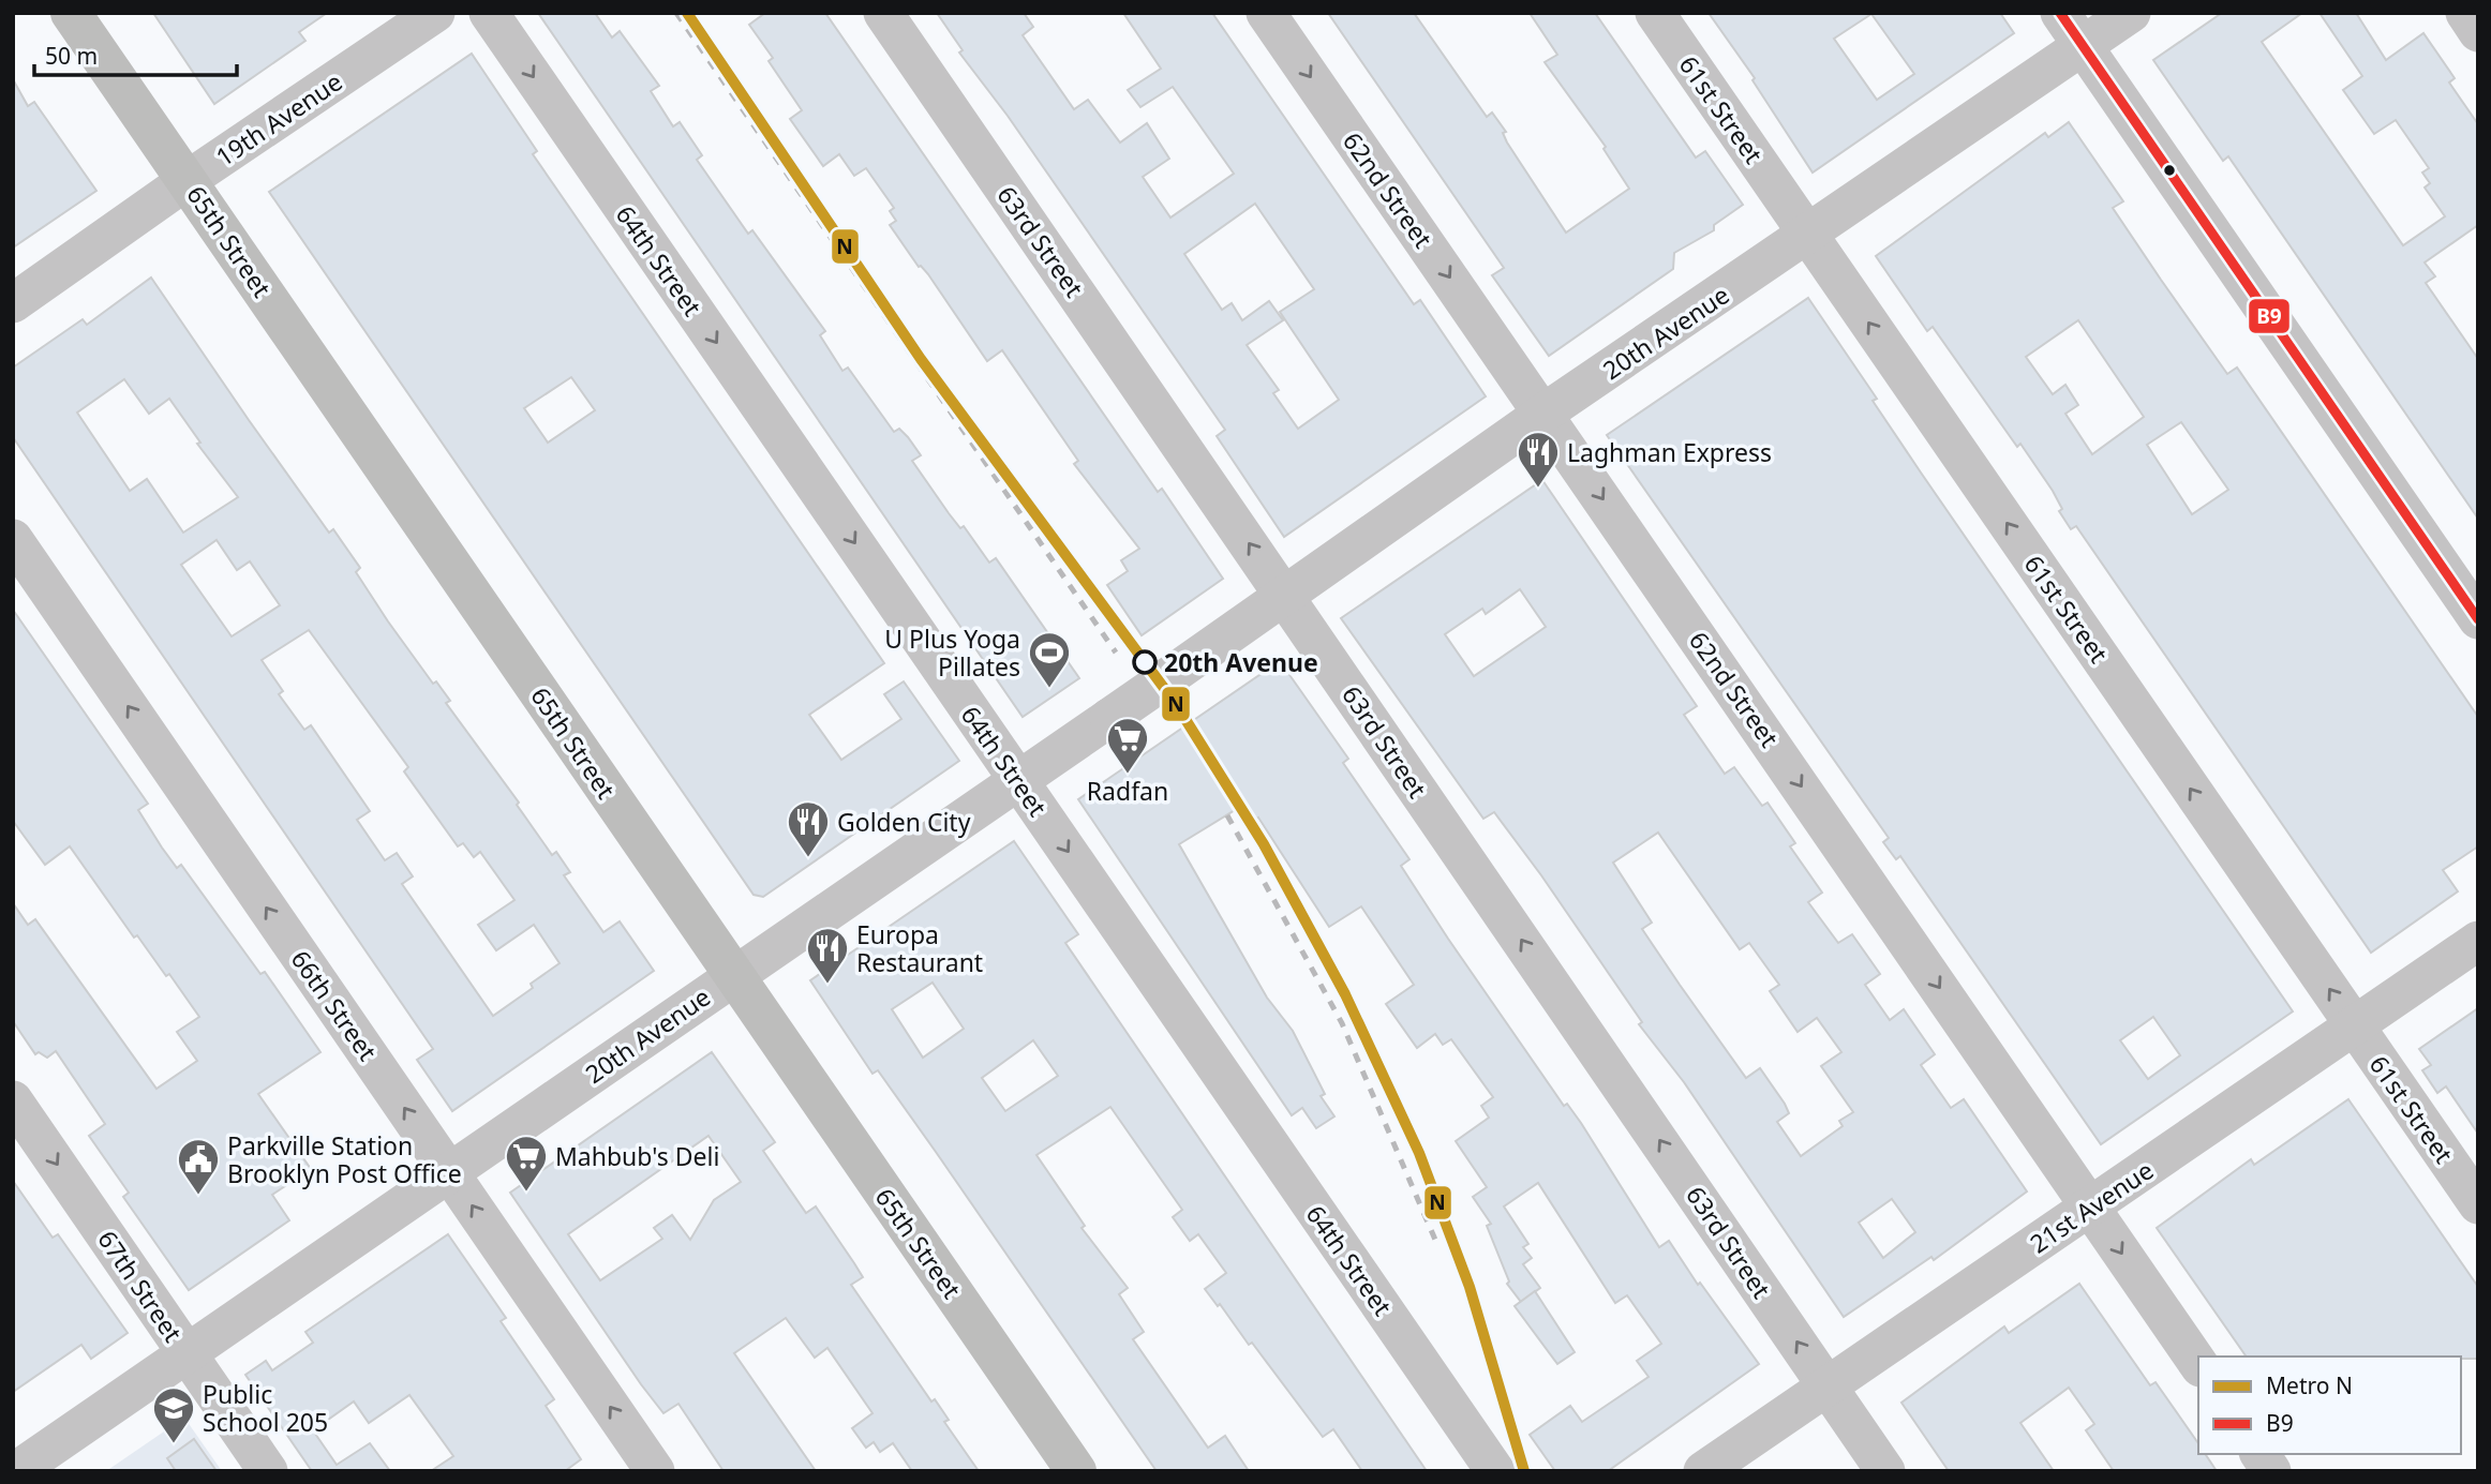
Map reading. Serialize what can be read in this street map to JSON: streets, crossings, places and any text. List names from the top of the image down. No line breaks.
{"streets":{"main road":["65th Street"],"street":["61st Street","19th Avenue","62nd Street","63rd Street","64th Street","20th Avenue","66th Street","21st Avenue","67th Street"]},"crossings":[["61st Street","20th Avenue"],["61st Street","21st Avenue"],["19th Avenue","65th Street"],["62nd Street","20th Avenue"],["62nd Street","21st Avenue"],["65th Street","20th Avenue"],["63rd Street","20th Avenue"],["63rd Street","21st Avenue"],["64th Street","20th Avenue"],["20th Avenue","66th Street"],["20th Avenue","67th Street"]],"one_way":["62nd Street","63rd Street","64th Street","66th Street","67th Street"],"places":{"restaurant":["Laghman Express","Golden City","Europa Restaurant"],"other":["20th Avenue"],"sports":["U Plus Yoga Pillates"],"supermarket":["Radfan","Mahbub's Deli"],"public building":["Parkville Station Brooklyn Post Office"],"school or university":["Public School 205"]},"lines":["metro line N","transit line B9"],"legend":["Metro N","B9"],"scale_bar":"50 m"}
